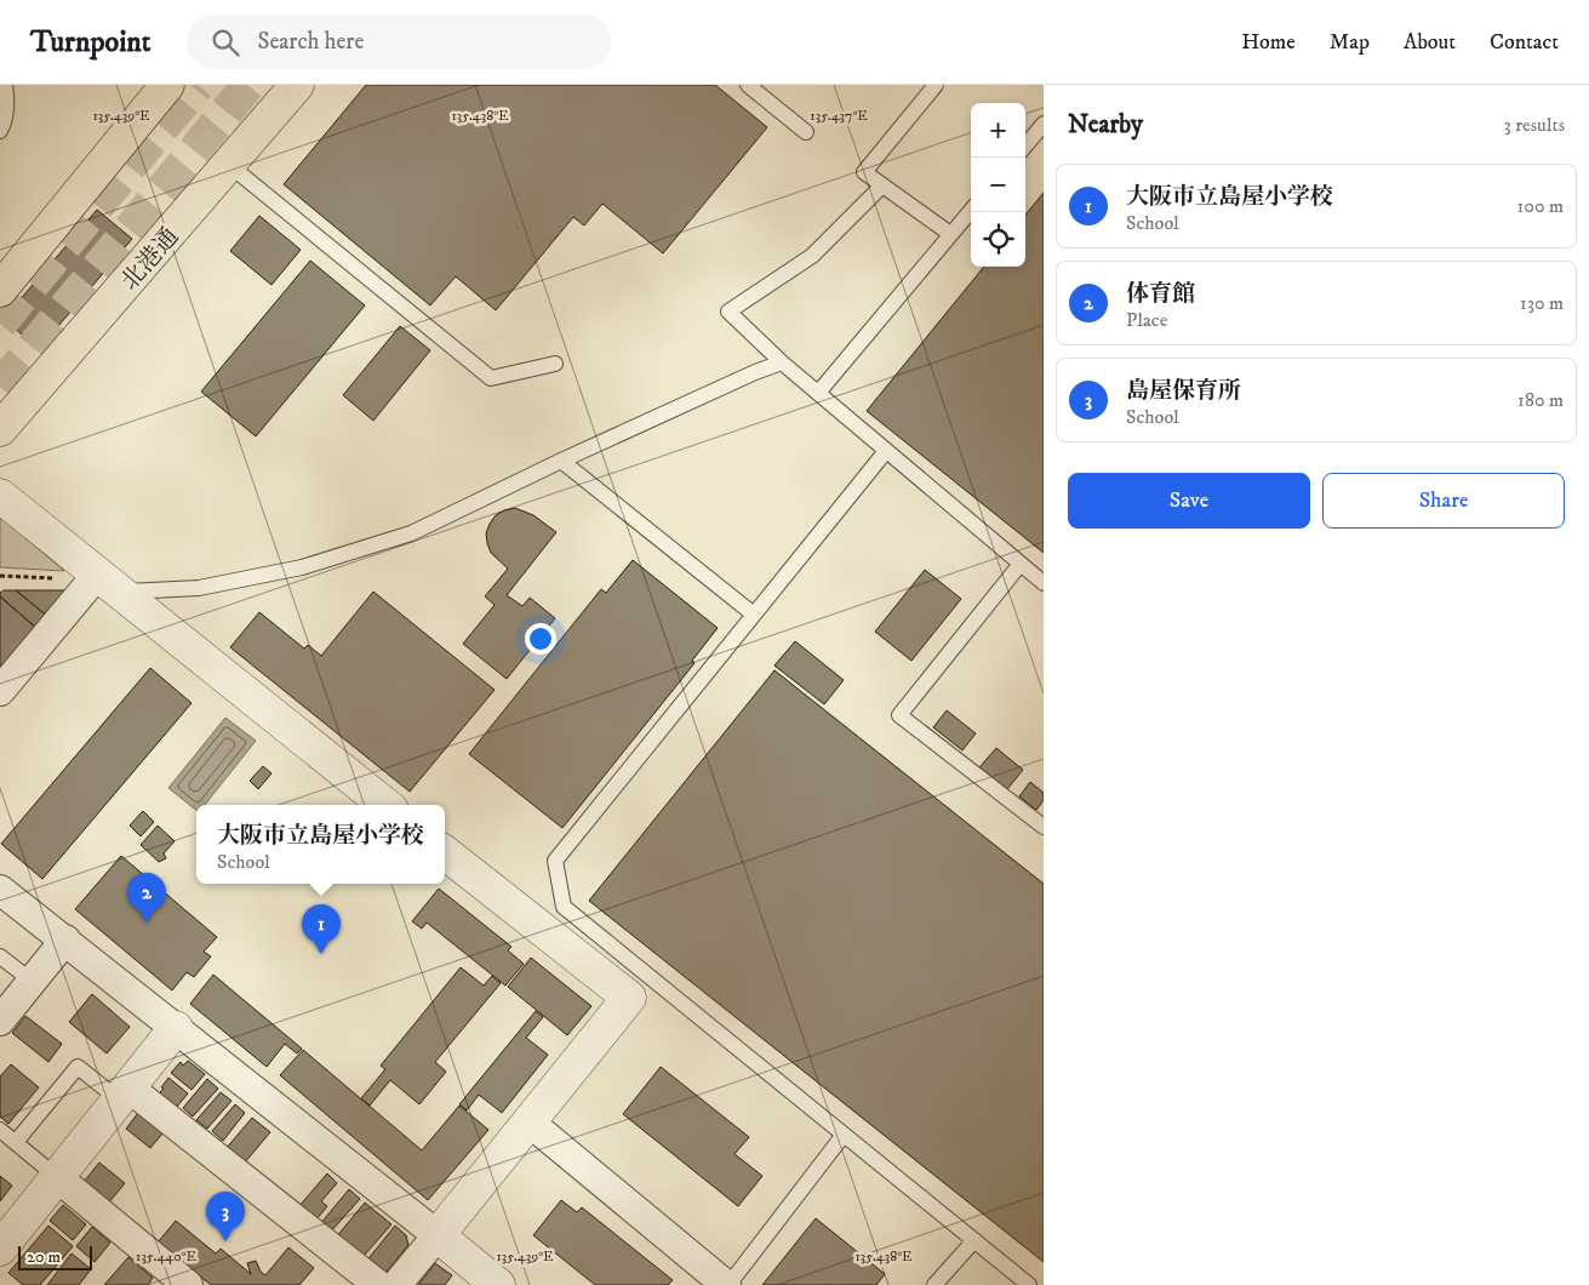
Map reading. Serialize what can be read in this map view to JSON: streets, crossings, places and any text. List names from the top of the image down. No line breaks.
{"streets":{"main road":["北港通"]},"scale_bar":"20 m","page":{"header":"Turnpoint","search":"Search here","nav":["Home","Map","About","Contact"],"heading":["Nearby","3 results"],"map_buttons":["+","−"],"list":[{"mark":"1","name":"大阪市立島屋小学校","note":"School","value":"100 m"},{"mark":"2","name":"体育館","note":"Place","value":"130 m"},{"mark":"3","name":"島屋保育所","note":"School","value":"180 m"}],"buttons":["Save","Share"],"popup":["大阪市立島屋小学校","School"],"pins":["2","1","3"],"scale":"20 m"},"coordinates":["135.439°E","135.438°E","135.437°E","135.440°E"]}
